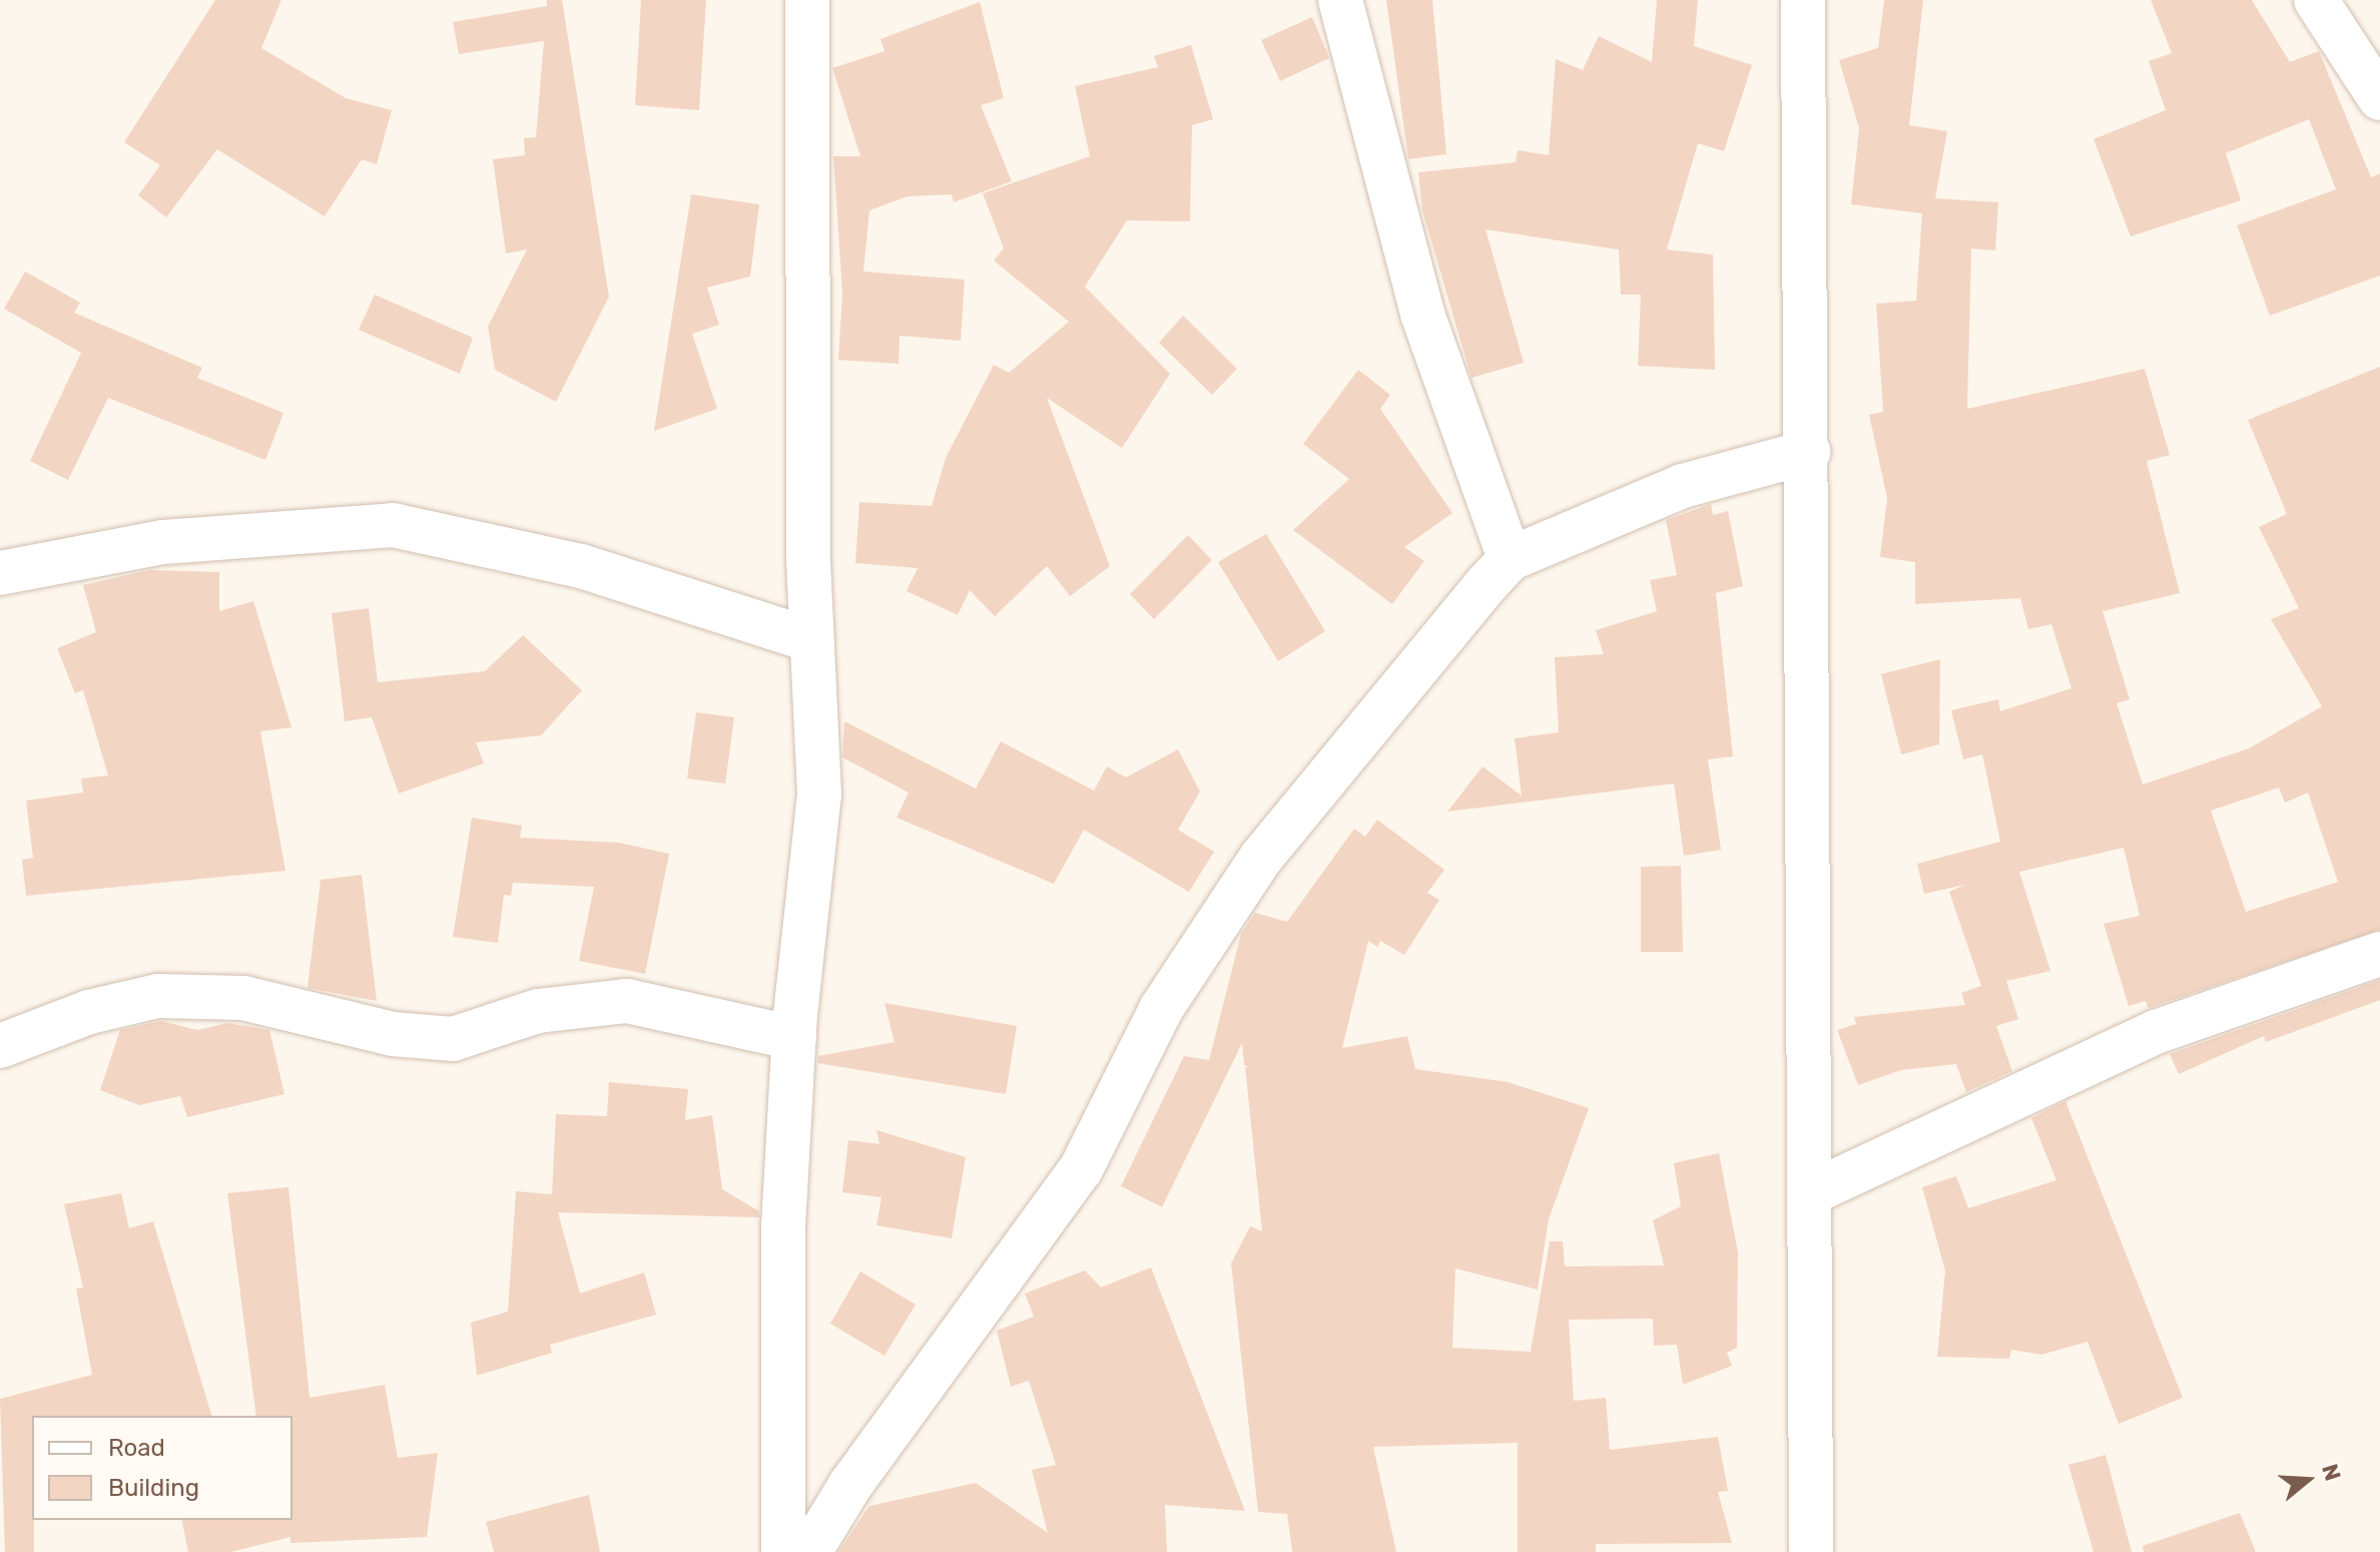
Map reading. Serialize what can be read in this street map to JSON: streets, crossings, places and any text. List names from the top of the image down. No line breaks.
{"legend":["Road","Building"],"north":"right"}
